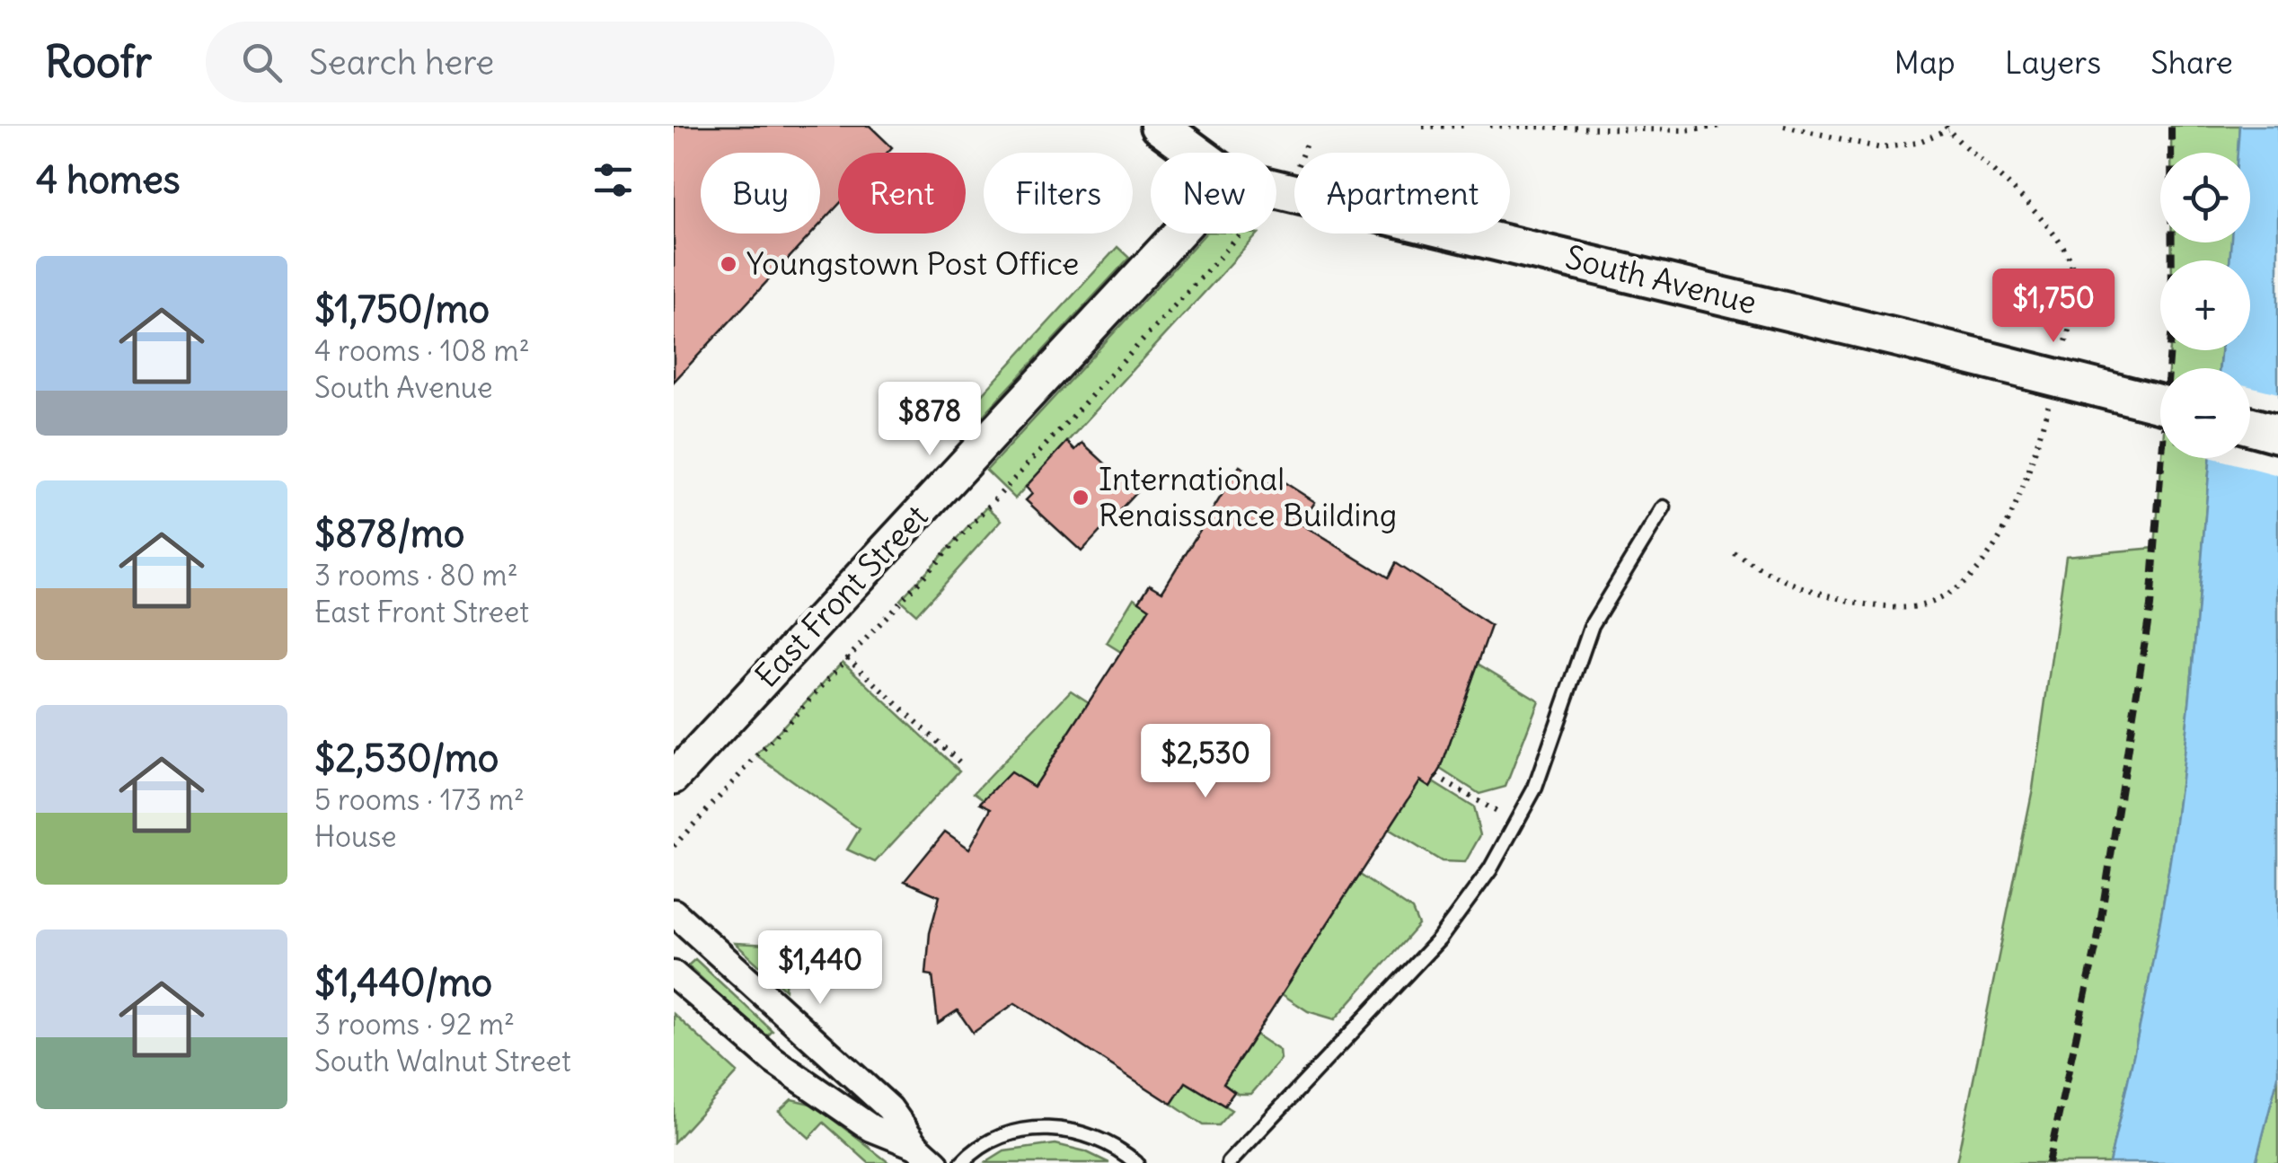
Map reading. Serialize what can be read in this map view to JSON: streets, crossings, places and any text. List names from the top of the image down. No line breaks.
{"streets":{"main road":["South Avenue"],"street":["East Front Street"]},"places":["Youngstown Post Office","International Renaissance Building"],"page":{"header":"Roofr","search":"Search here","nav":["Map","Layers","Share"],"heading":"4 homes","map_buttons":["+","−"],"chip":["Buy","Rent","Filters","New","Apartment"],"list":[{"name":"$1,750/mo","note":"4 rooms · 108 m² · South Avenue"},{"name":"$878/mo","note":"3 rooms · 80 m² · East Front Street"},{"name":"$2,530/mo","note":"5 rooms · 173 m² · House"},{"name":"$1,440/mo","note":"3 rooms · 92 m² · South Walnut Street"}],"price":["$1,750","$878","$2,530","$1,440"]}}
